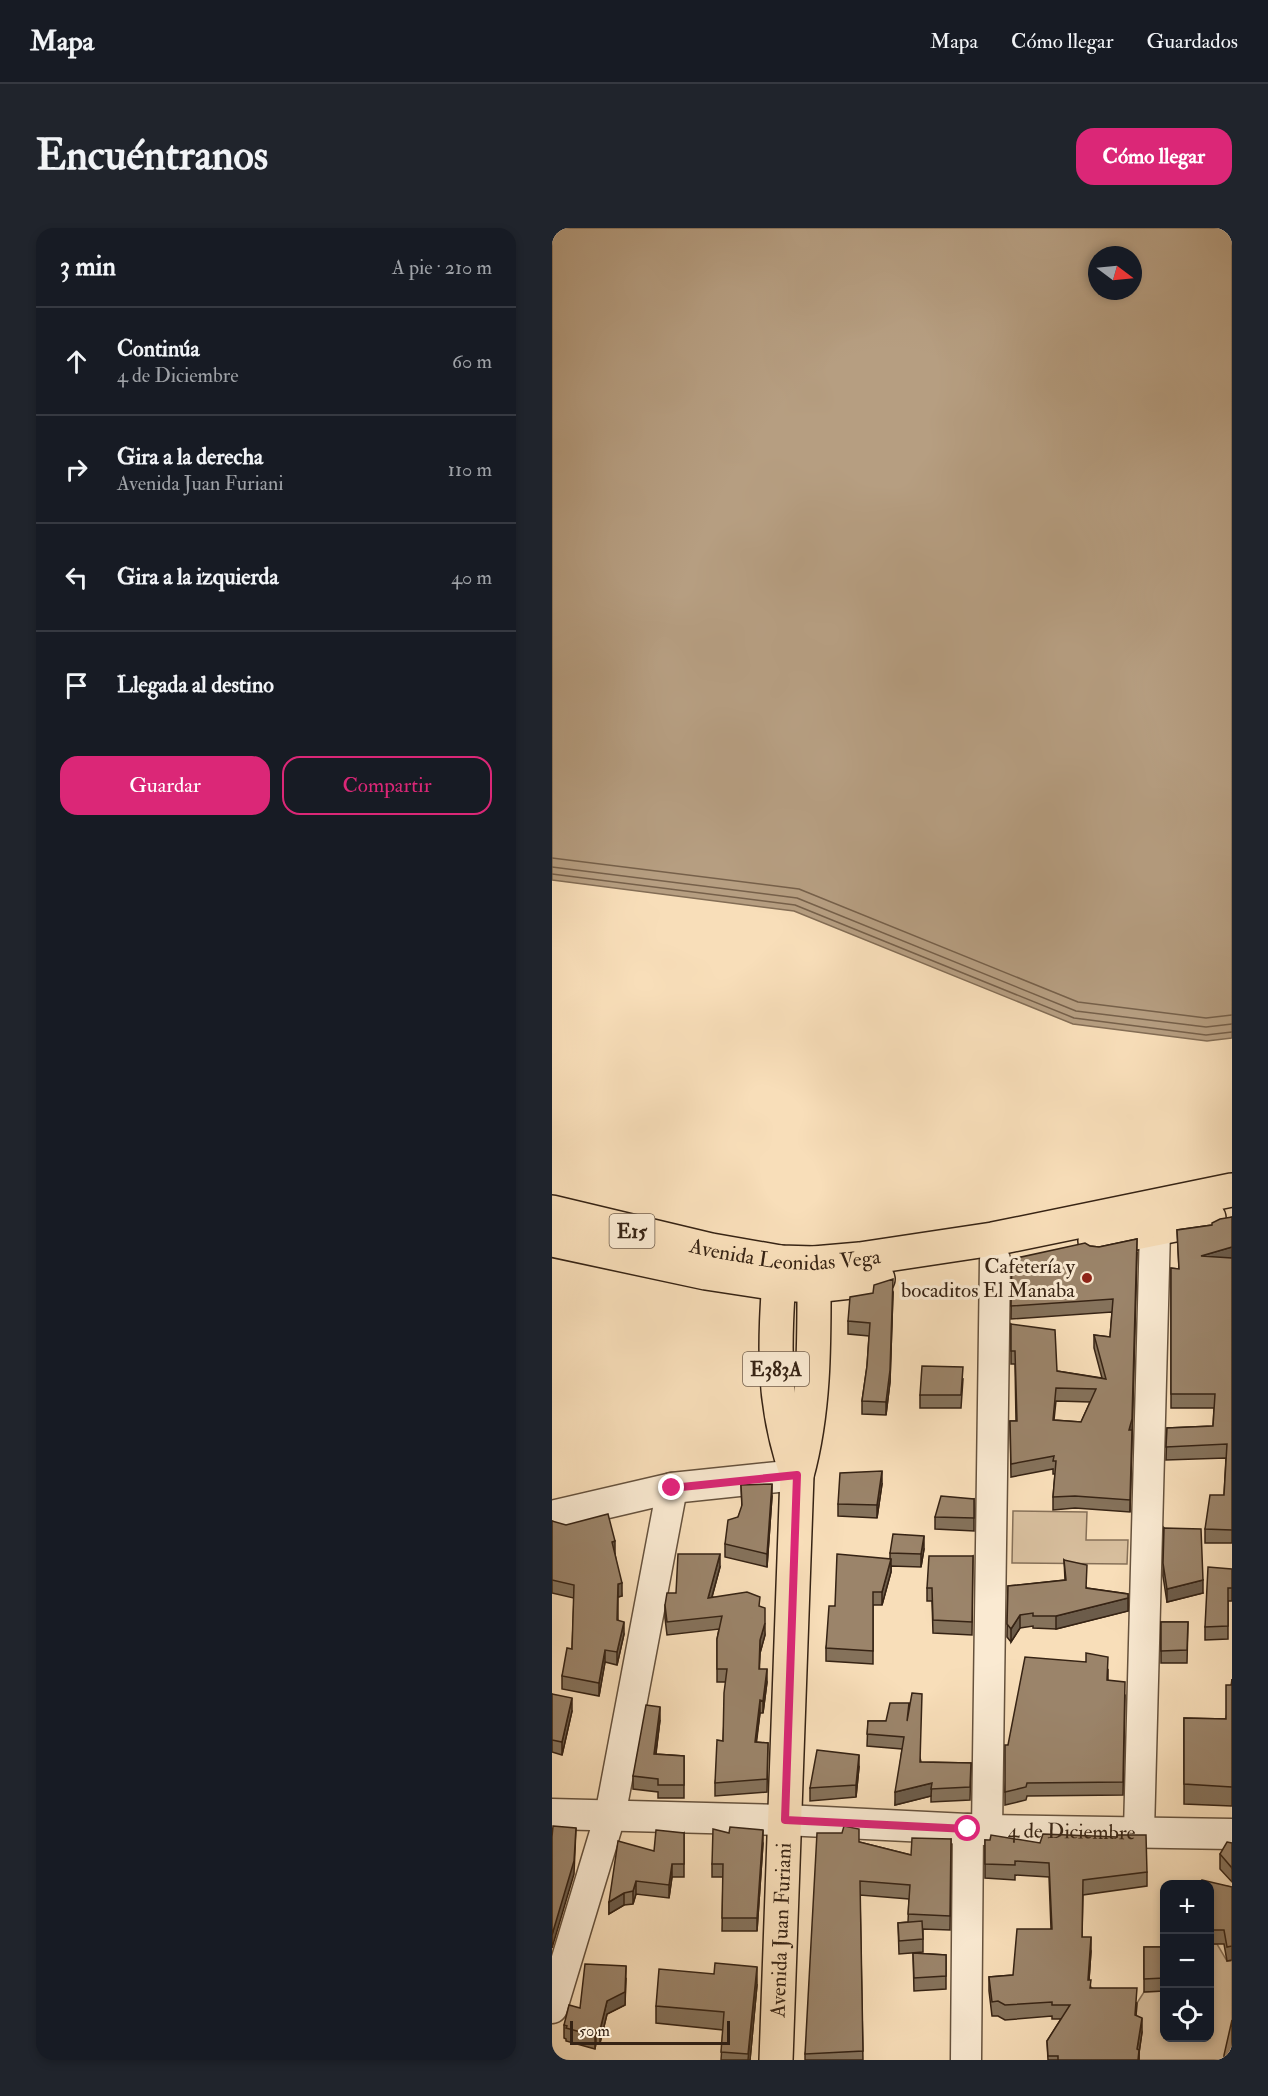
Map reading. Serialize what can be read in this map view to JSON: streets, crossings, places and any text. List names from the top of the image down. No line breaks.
{"streets":{"main road":["E15","Avenida Leonidas Vega","E383A","Avenida Juan Furiani"],"street":["4 de Diciembre"]},"crossings":[["Avenida Leonidas Vega","Avenida Juan Furiani"],["4 de Diciembre","Avenida Juan Furiani"]],"places":["Cafetería y bocaditos El Manaba"],"scale_bar":"50 m","north":"right","page":{"header":"Mapa","nav":["Mapa","Cómo llegar","Guardados"],"buttons":["Cómo llegar",["Guardar","Compartir"]],"title":"Encuéntranos","heading":["3 min","A pie · 210 m"],"list":[["Continúa","4 de Diciembre","60 m"],["Gira a la derecha","Avenida Juan Furiani","110 m"],["Gira a la izquierda","40 m"],"Llegada al destino"],"map_buttons":["+","−"],"scale":"50 m"}}
